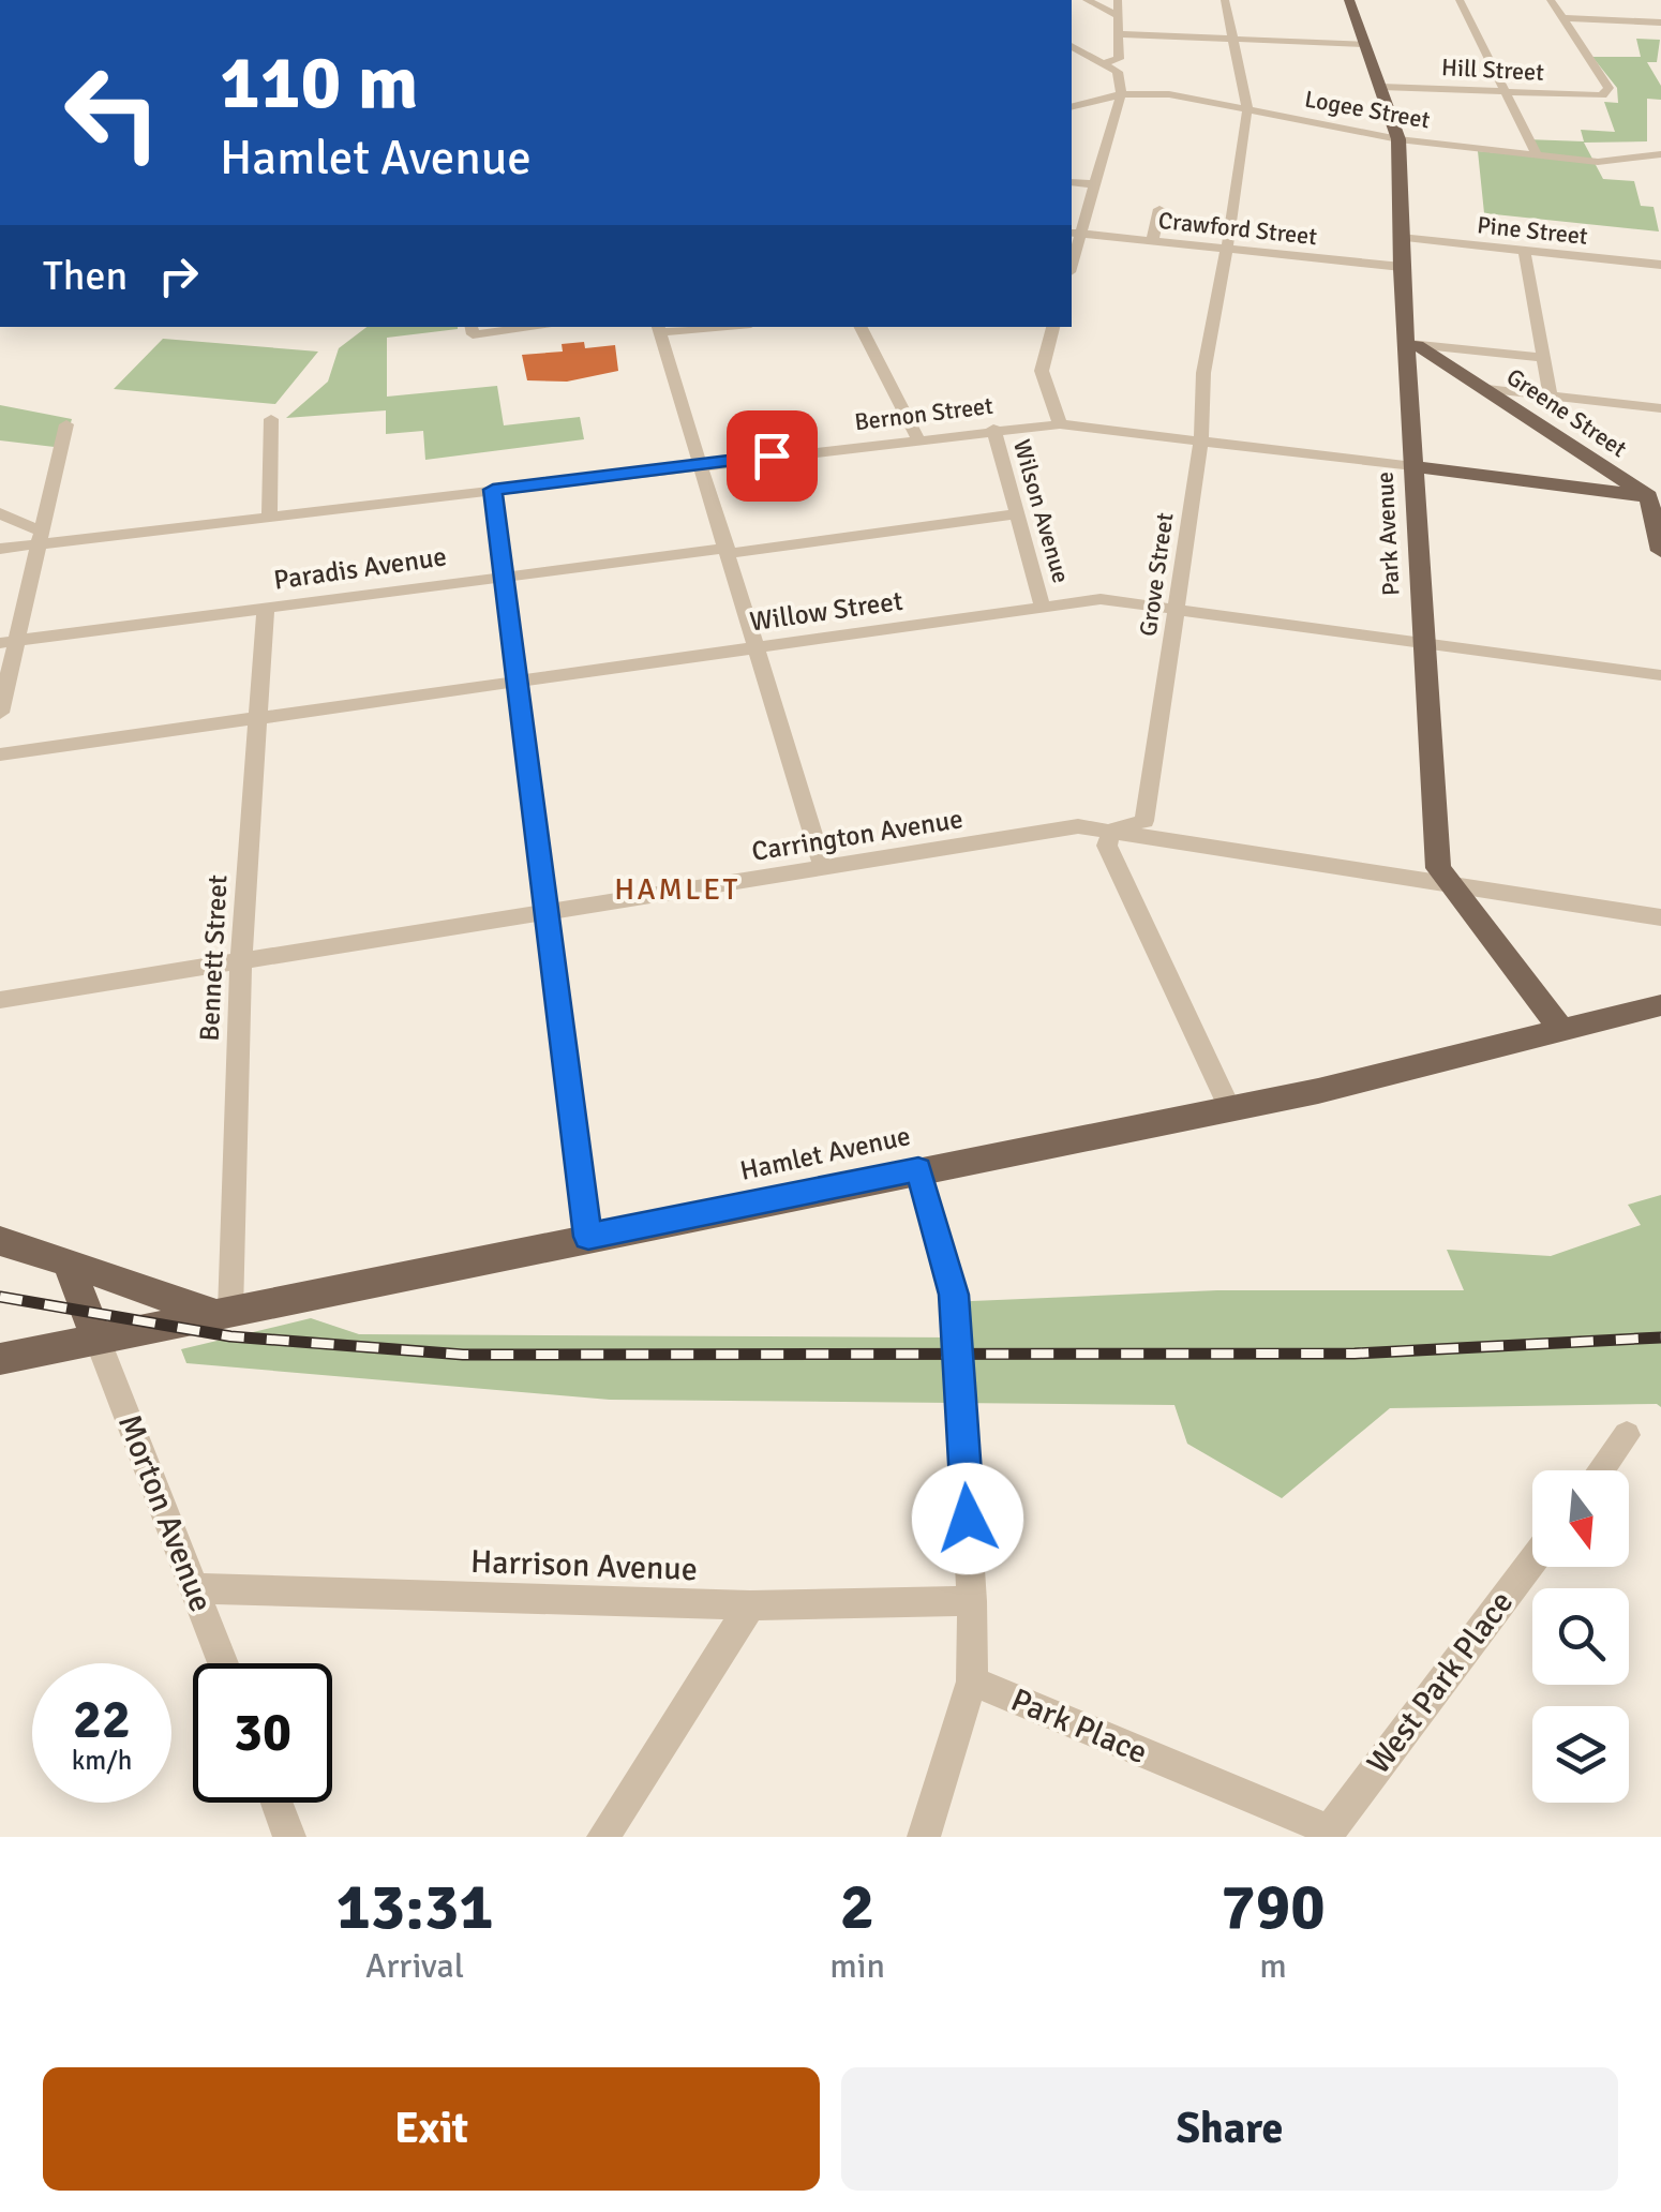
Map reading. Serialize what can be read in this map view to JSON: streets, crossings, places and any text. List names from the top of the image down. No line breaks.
{"streets":{"main road":["Greene Street","Bernon Street","Park Avenue","Hamlet Avenue"],"street":["Hill Street","Logee Street","Crawford Street","Pine Street","Wilson Avenue","Paradis Avenue","Grove Street","Willow Street","Carrington Avenue","Bennett Street","Morton Avenue","Harrison Avenue","West Park Place","Park Place"]},"crossings":[["Hill Street","Park Avenue"],["Logee Street","Park Avenue"],["Logee Street","Grove Street"],["Crawford Street","Park Avenue"],["Crawford Street","Grove Street"],["Pine Street","Park Avenue"],["Greene Street","Bernon Street"],["Greene Street","Park Avenue"],["Bernon Street","Wilson Avenue"],["Bernon Street","Park Avenue"],["Bernon Street","Grove Street"],["Wilson Avenue","Paradis Avenue"],["Wilson Avenue","Willow Street"],["Park Avenue","Willow Street"],["Park Avenue","Carrington Avenue"],["Park Avenue","Hamlet Avenue"],["Paradis Avenue","Bennett Street"],["Grove Street","Willow Street"],["Grove Street","Carrington Avenue"],["Willow Street","Bennett Street"],["Carrington Avenue","Bennett Street"],["Bennett Street","Hamlet Avenue"],["Hamlet Avenue","Morton Avenue"],["Morton Avenue","Harrison Avenue"],["West Park Place","Park Place"]],"districts":["HAMLET"],"north":"bottom","page":{"turn":["110 m","Hamlet Avenue"],"then":"Then","speed":"22 km/h","limit":"30","eta":["13:31","Arrival","2","min","790","m"],"buttons":["Exit","Share"]}}
